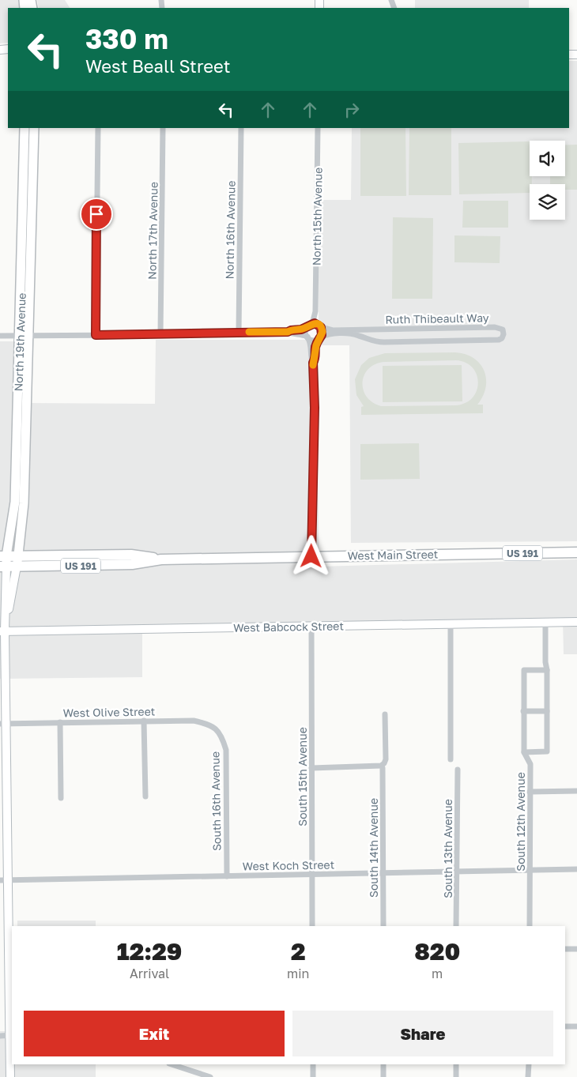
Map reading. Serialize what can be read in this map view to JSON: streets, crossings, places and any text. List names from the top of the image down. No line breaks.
{"streets":{"highway":["US 191","West Main Street"],"main road":["North 19th Avenue","West Babcock Street"],"street":["North 15th Avenue","North 16th Avenue","North 17th Avenue","Ruth Thibeault Way","West Olive Street","South 15th Avenue","South 16th Avenue","South 12th Avenue","South 14th Avenue","South 13th Avenue","West Koch Street"]},"crossings":[["North 15th Avenue","Ruth Thibeault Way"],["North 19th Avenue","West Main Street"],["West Babcock Street","South 15th Avenue"],["West Olive Street","South 16th Avenue"],["South 15th Avenue","West Koch Street"],["South 16th Avenue","West Koch Street"],["South 12th Avenue","West Koch Street"],["South 14th Avenue","West Koch Street"],["South 13th Avenue","West Koch Street"]],"page":{"turn":["330 m","West Beall Street"],"eta":["12:29","Arrival","2","min","820","m"],"buttons":["Exit","Share"]}}
